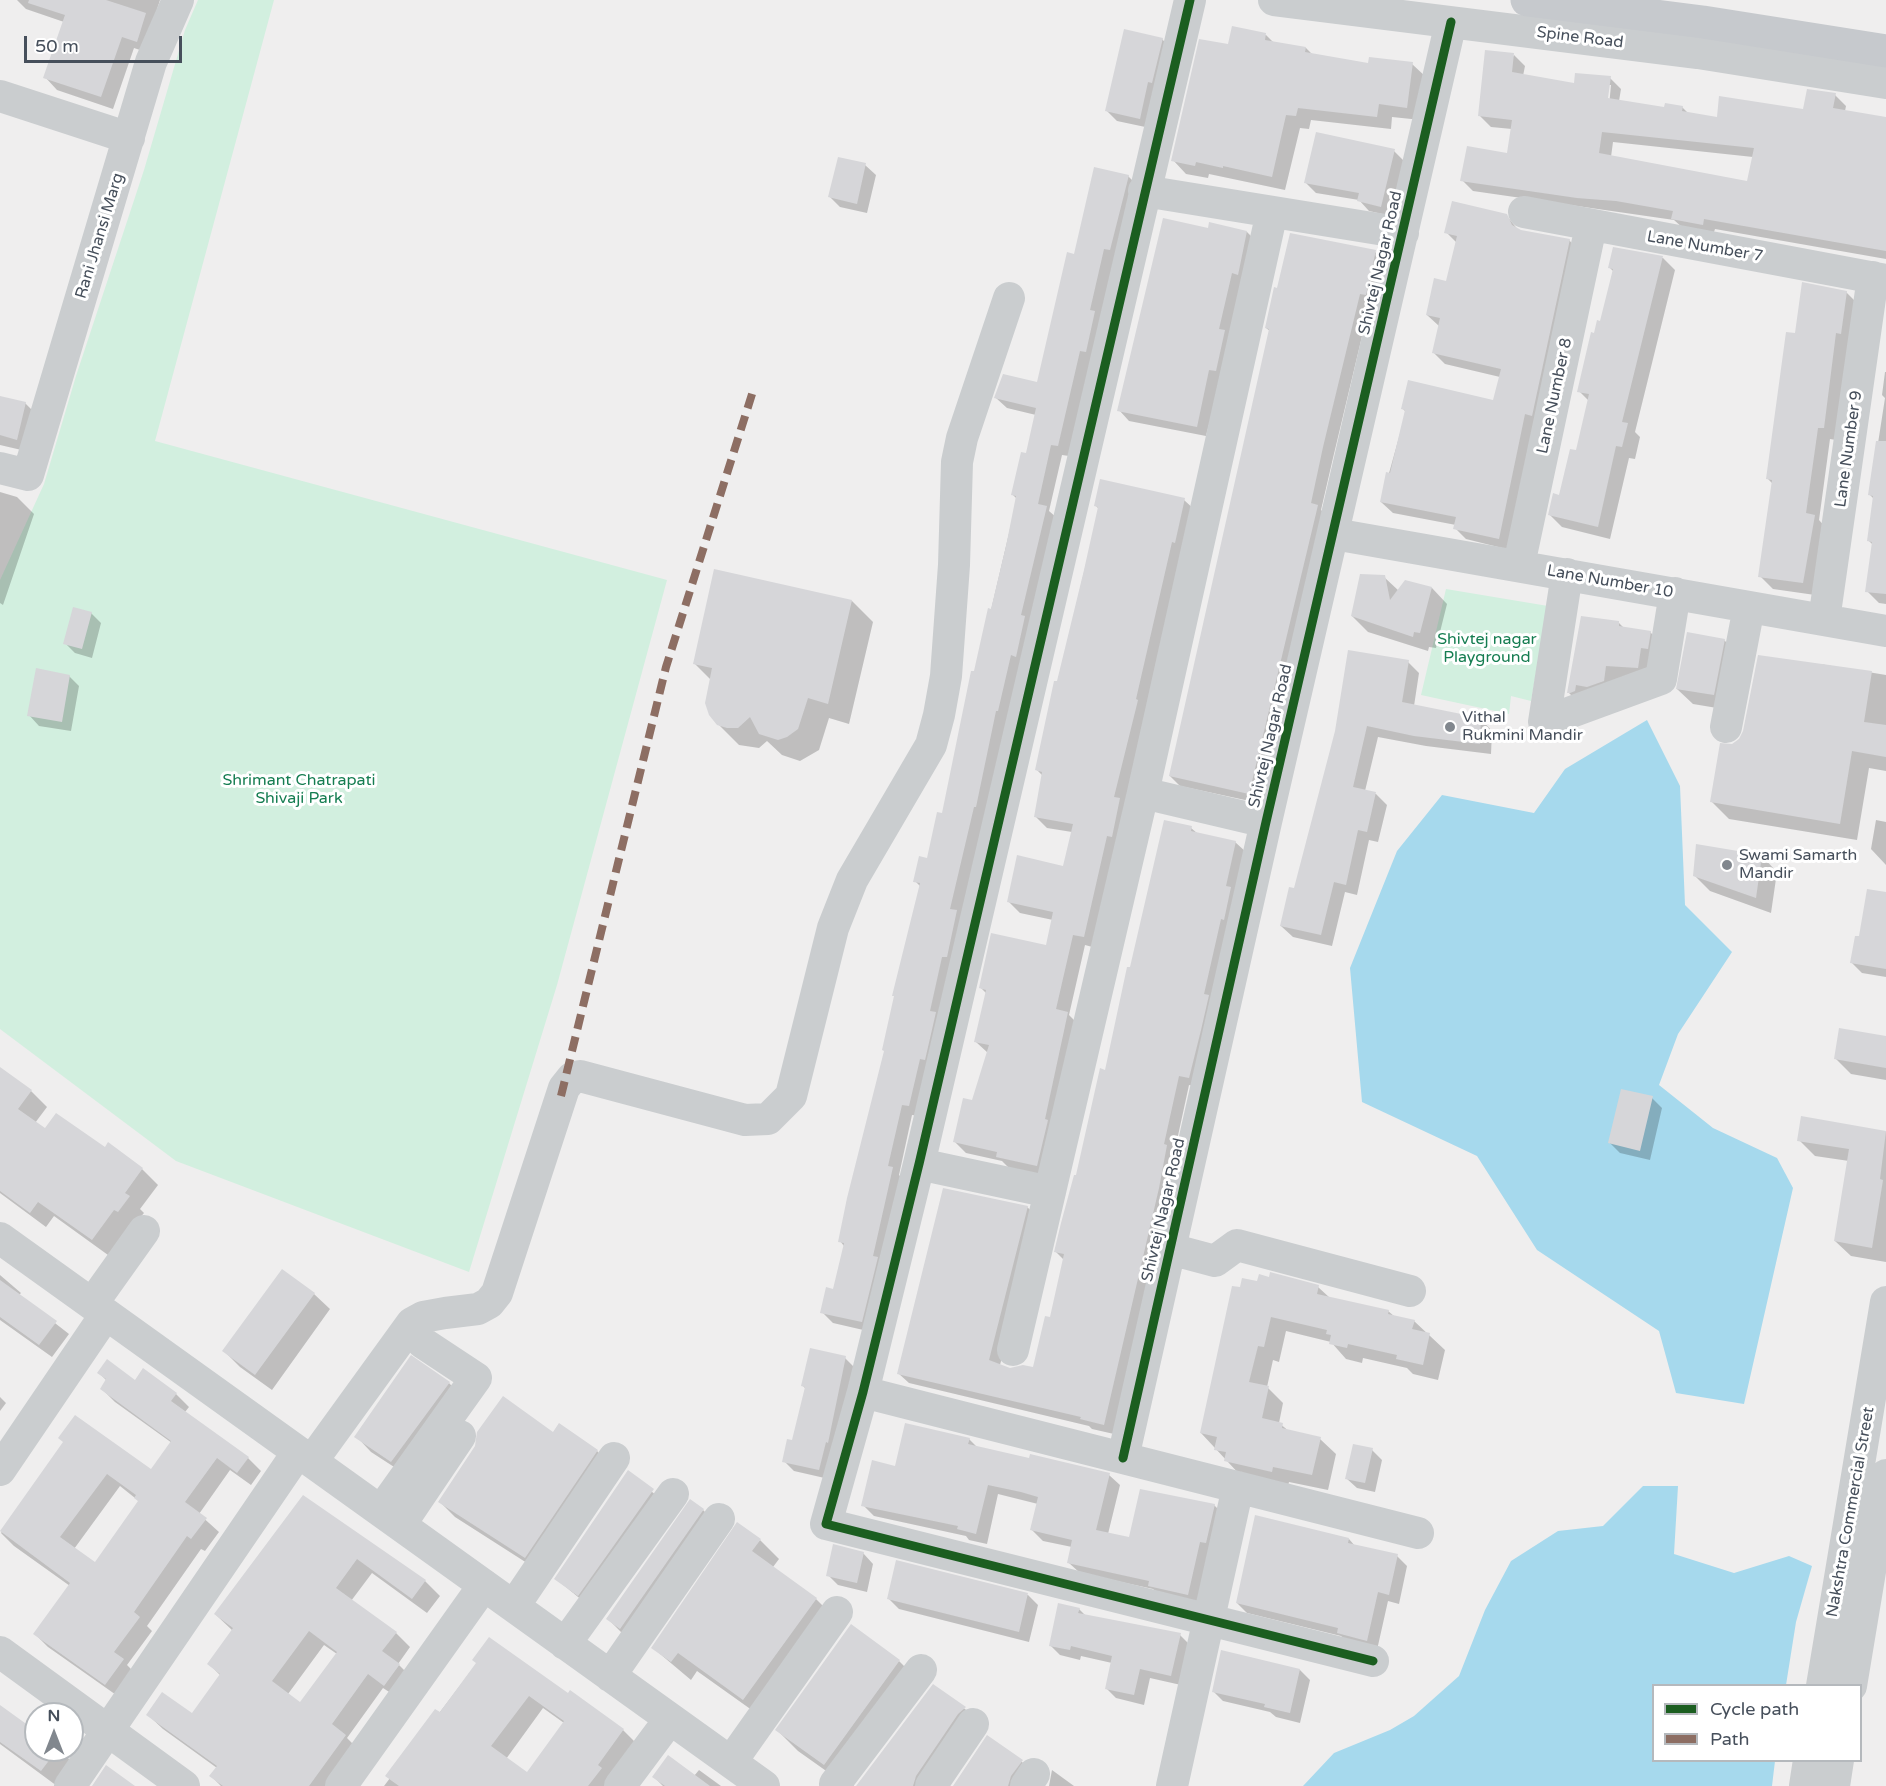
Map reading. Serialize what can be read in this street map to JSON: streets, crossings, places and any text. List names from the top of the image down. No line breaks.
{"streets":{"main road":["Spine Road"],"street":["Rani Jhansi Marg","Lane Number 7","Shivtej Nagar Road","Lane Number 8","Lane Number 9","Lane Number 10","Nakshtra Commercial Street"]},"crossings":[["Spine Road","Shivtej Nagar Road"],["Lane Number 7","Lane Number 8"],["Lane Number 7","Lane Number 9"],["Shivtej Nagar Road","Lane Number 10"],["Lane Number 8","Lane Number 10"],["Lane Number 9","Lane Number 10"]],"parks":["Shivtej nagar Playground","Shrimant Chatrapati Shivaji Park"],"places":["Vithal Rukmini Mandir","Swami Samarth Mandir"],"legend":["Cycle path","Path"],"scale_bar":"50 m","north":"top"}
